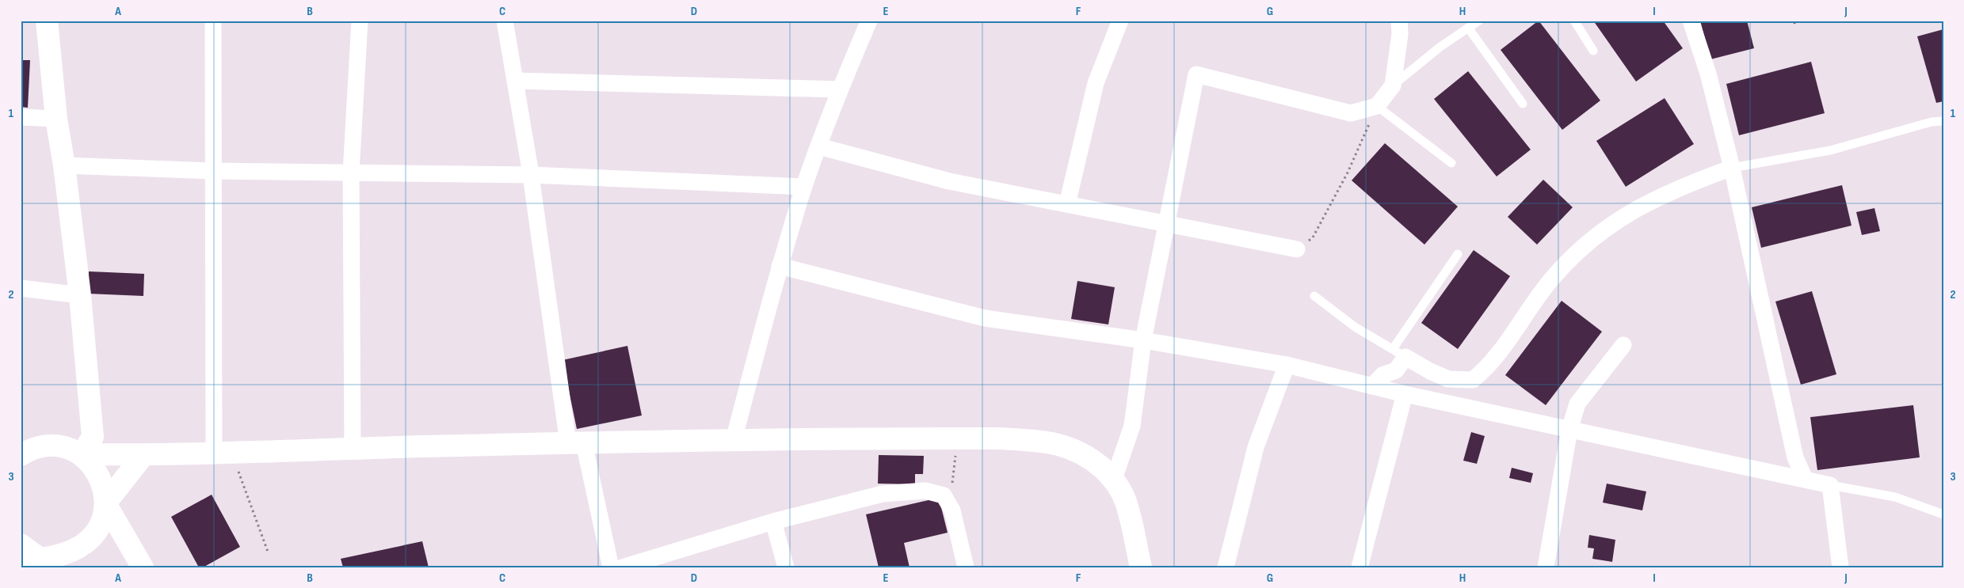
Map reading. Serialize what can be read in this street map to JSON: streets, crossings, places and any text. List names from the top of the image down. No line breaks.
{"grid":{"columns":["A","B","C","D","E","F","G","H","I","J"],"rows":["1","2","3"]}}
